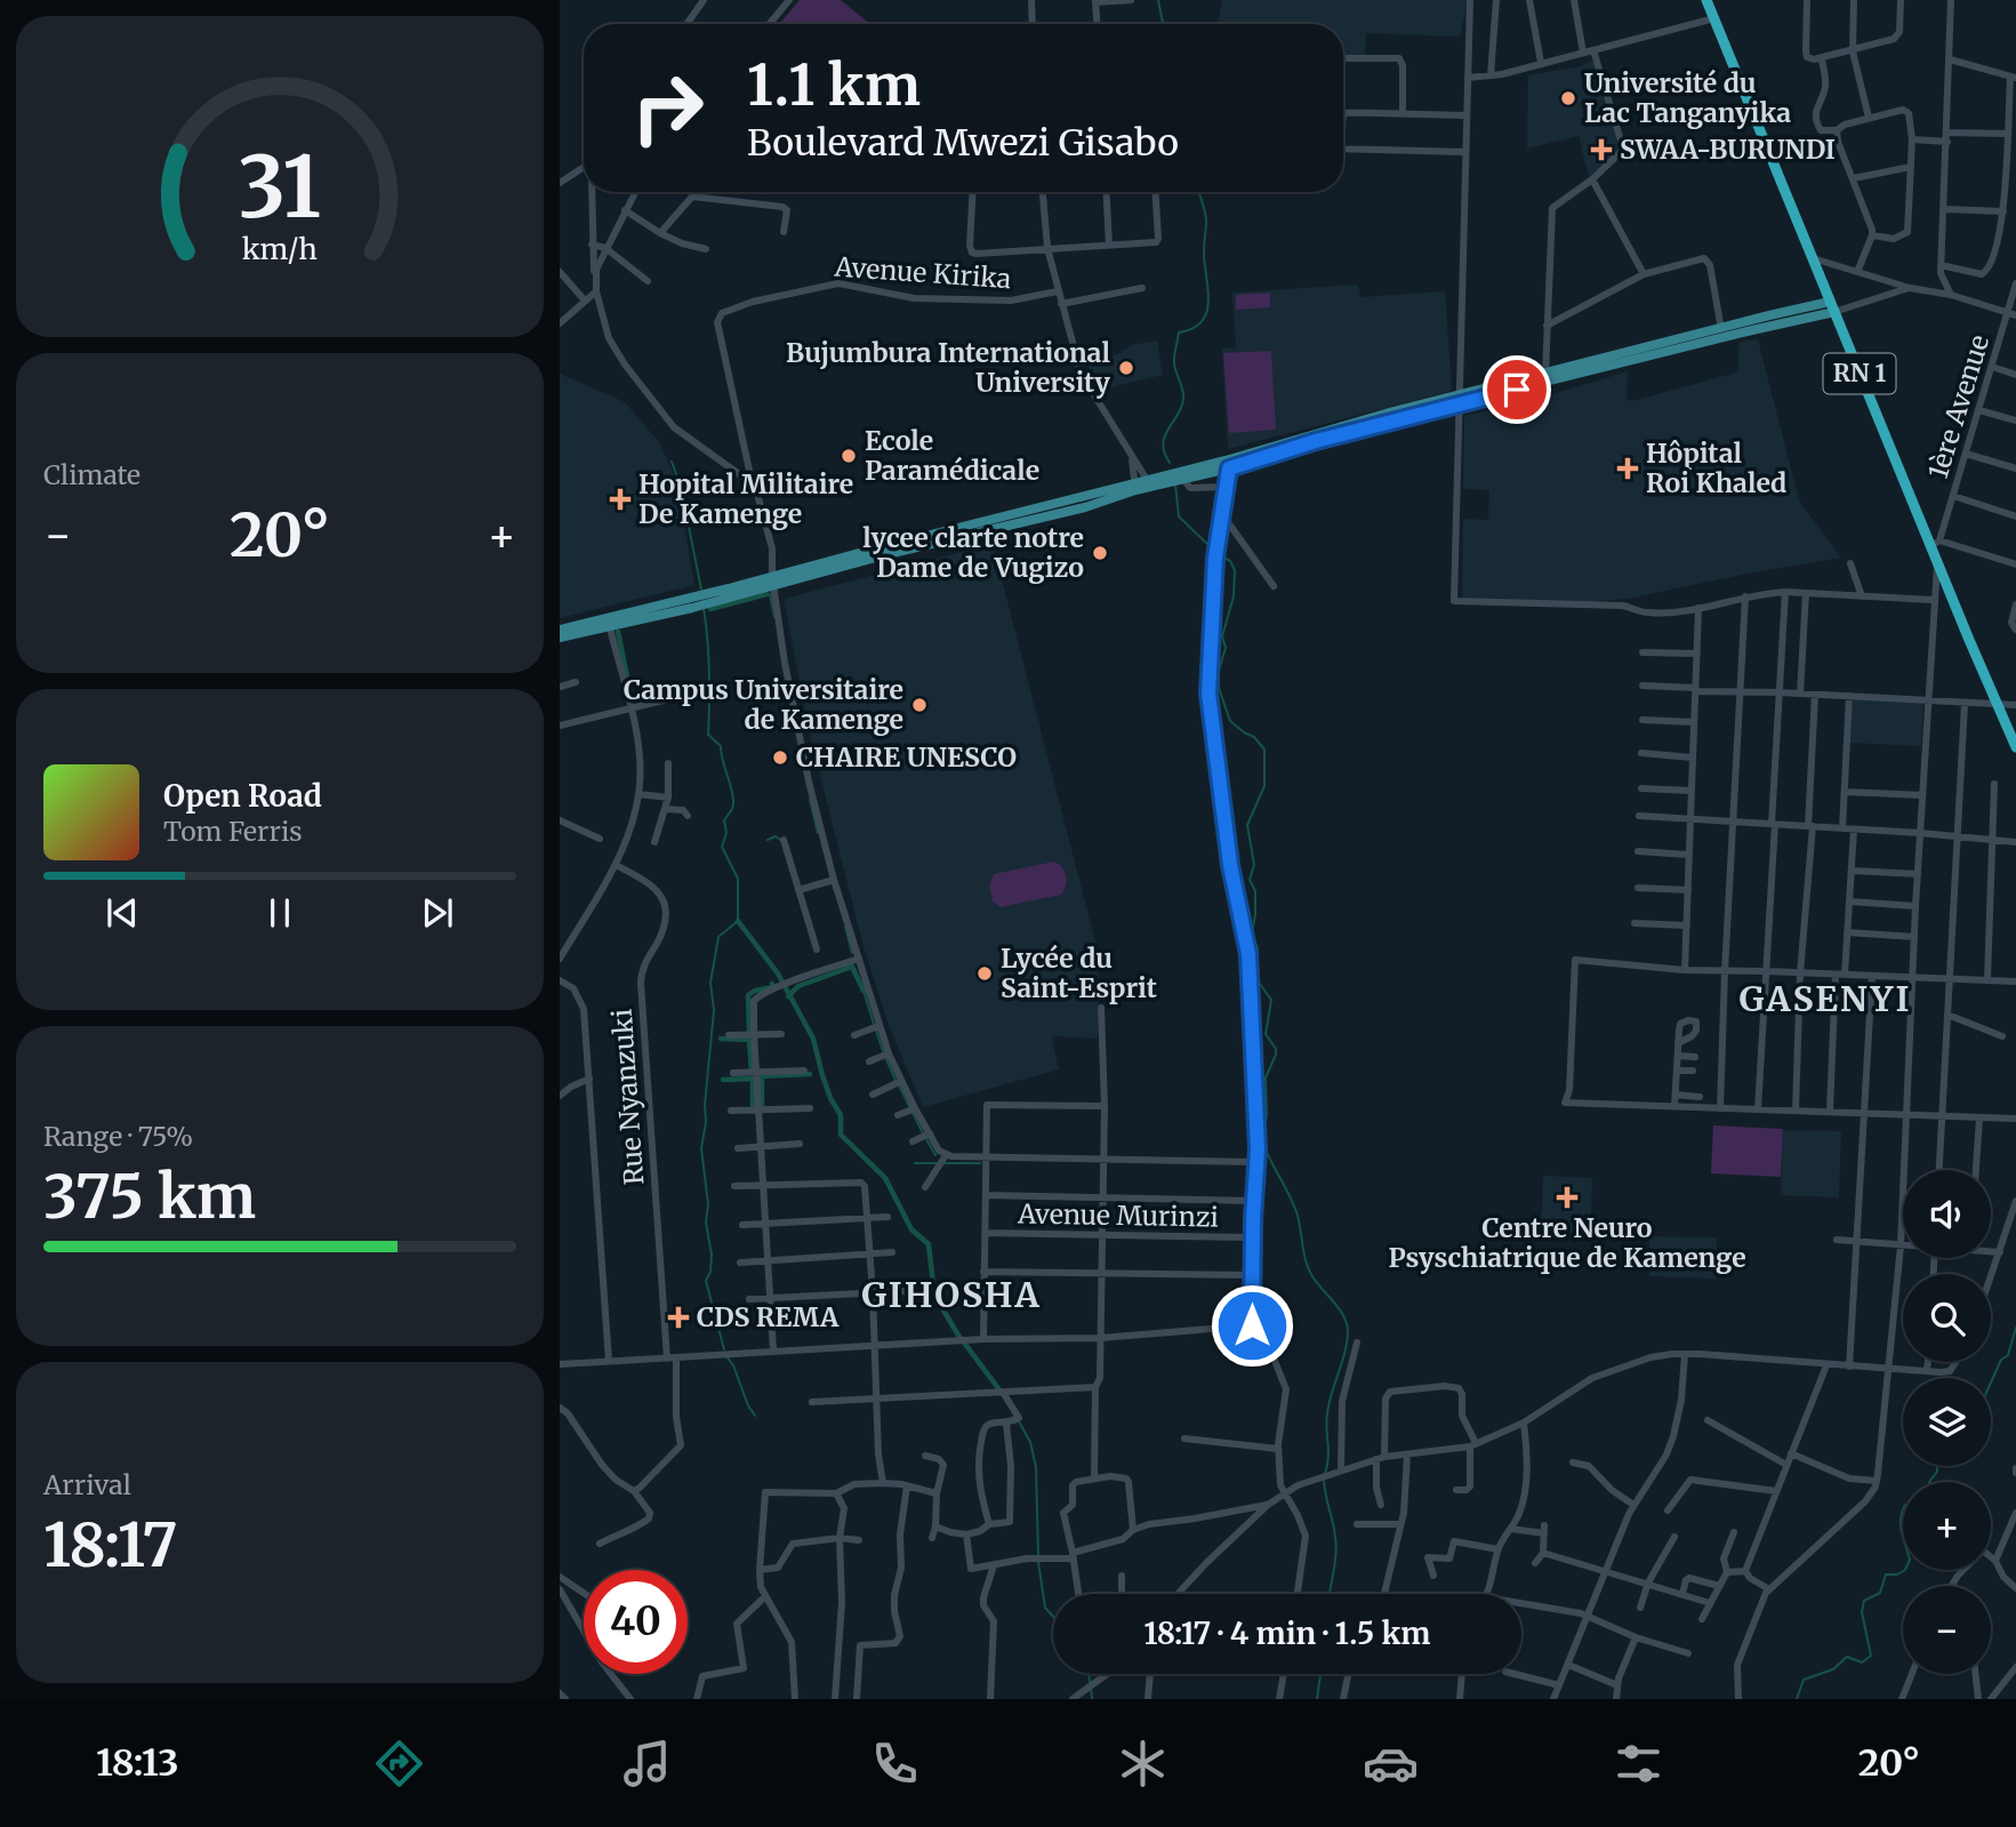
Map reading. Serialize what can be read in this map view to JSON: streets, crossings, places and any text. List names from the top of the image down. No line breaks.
{"streets":{"highway":["RN 1"],"street":["Avenue Kirika","1ère Avenue","Rue Nyanzuki","Avenue Murinzi"]},"crossings":[["RN 1","1ère Avenue"]],"districts":["GASENYI","GIHOSHA"],"places":{"other":["Université du Lac Tanganyika","Bujumbura International University","Ecole Paramédicale","lycee clarte notre Dame de Vugizo","Campus Universitaire de Kamenge","CHAIRE UNESCO","Lycée du Saint-Esprit"],"health":["SWAA-BURUNDI","Hôpital Roi Khaled","Hopital Militaire De Kamenge","Centre Neuro Psyschiatrique de Kamenge","CDS REMA"]},"page":{"turn":["1.1 km","Boulevard Mwezi Gisabo"],"tile":["Climate",["Range · 75%","375 km"],["Arrival","18:17"]],"heat":["−","20°","+"],"song":["Open Road","Tom Ferris"],"map_buttons":["+","−"],"limit":"40","trip":"18:17 · 4 min · 1.5 km","tabs":["18:13","20°"],"gauge":["31","km/h"]}}
